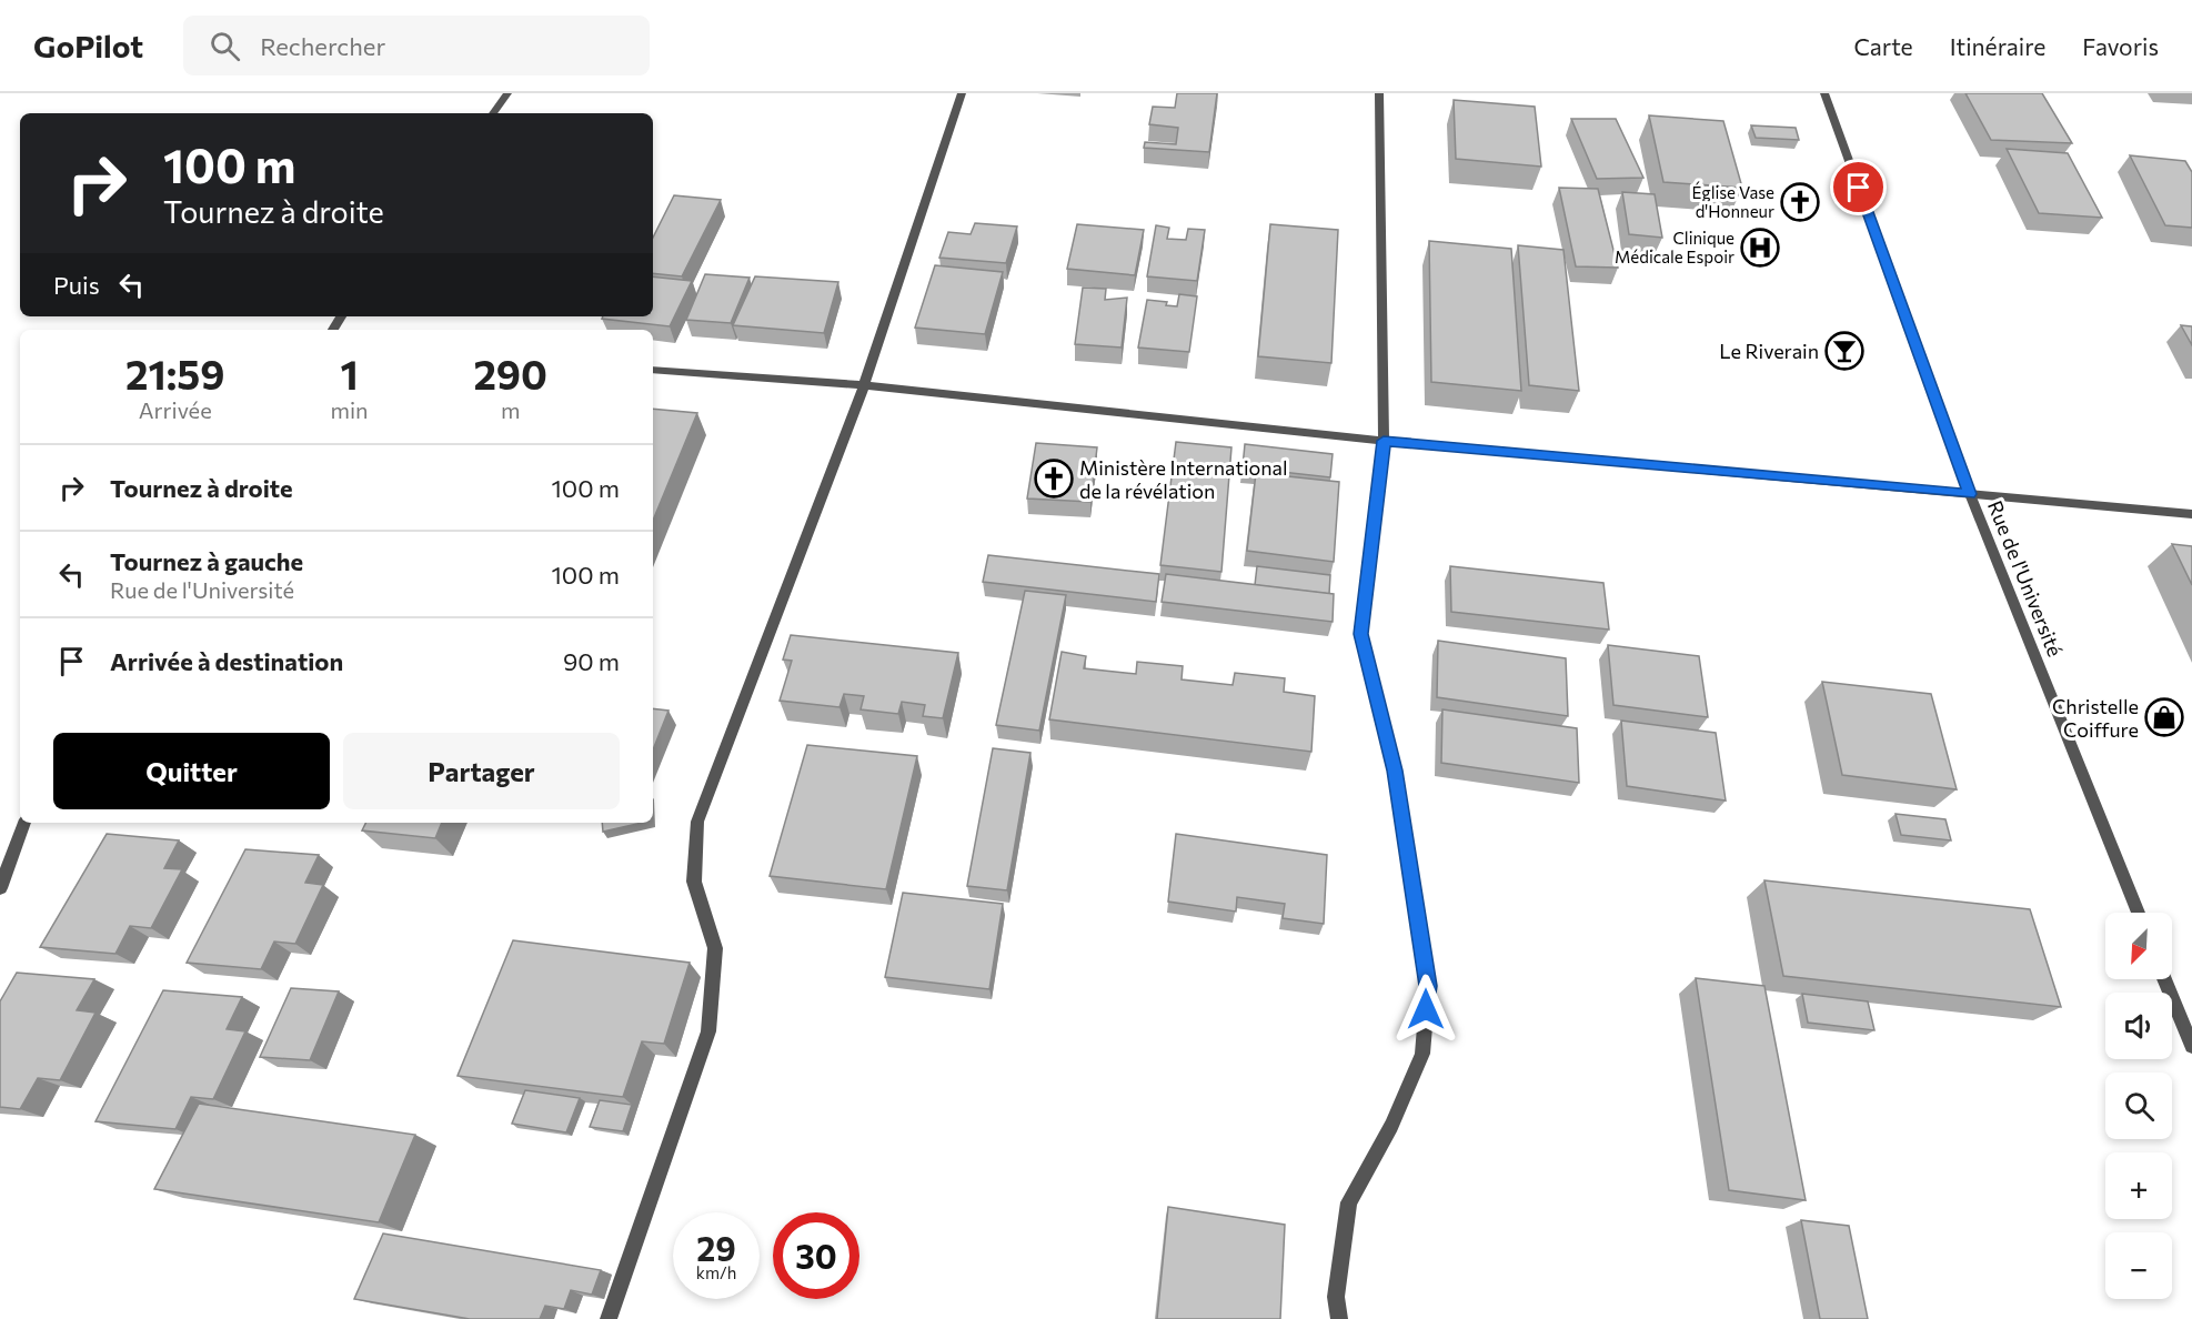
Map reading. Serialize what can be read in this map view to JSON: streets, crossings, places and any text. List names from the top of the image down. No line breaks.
{"streets":{"street":["Rue de l'Université"]},"places":{"church":["Église Vase d'Honneur","Ministère International de la révélation"],"hospital":["Clinique Médicale Espoir"],"bar":["Le Riverain"],"shop":["Christelle Coiffure"]},"north":"bottom left","page":{"header":"GoPilot","search":"Rechercher","nav":["Carte","Itinéraire","Favoris"],"turn":["100 m","Tournez à droite"],"then":"Puis","eta":["21:59","Arrivée","1","min","290","m"],"list":[{"name":"Tournez à droite","value":"100 m"},{"name":"Tournez à gauche","note":"Rue de l'Université","value":"100 m"},{"name":"Arrivée à destination","value":"90 m"}],"buttons":["Quitter","Partager"],"map_buttons":["+","−"],"speed":"29 km/h","limit":"30"}}
